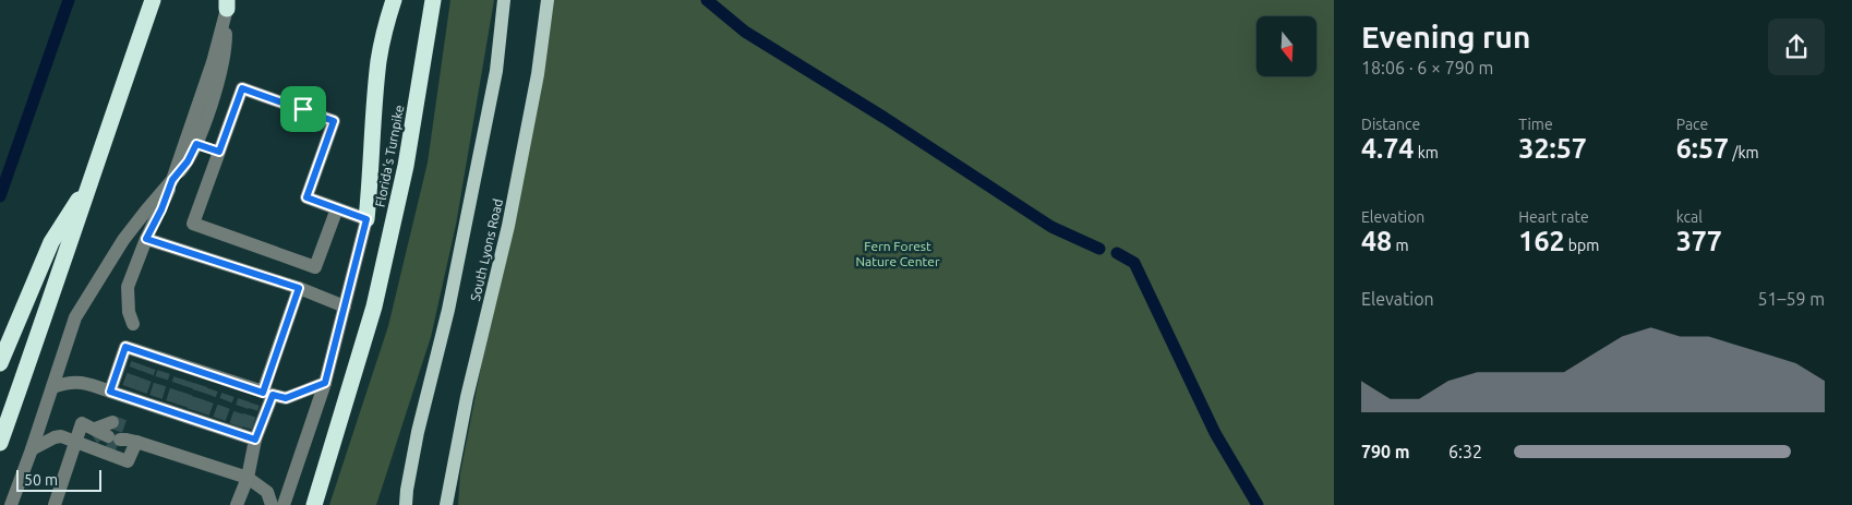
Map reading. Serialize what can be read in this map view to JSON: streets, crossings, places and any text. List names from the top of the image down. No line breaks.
{"streets":{"highway":["Florida's Turnpike"],"main road":["South Lyons Road"]},"parks":["Fern Forest Nature Center"],"scale_bar":"50 m","north":"bottom","page":{"heading":["Evening run","18:06 · 6 × 790 m"],"stats":[["Distance","4.74 km"],["Time","32:57"],["Pace","6:57 /km"],["Elevation","48 m"],["Heart rate","162 bpm"],["kcal","377"]],"chart":["Elevation","51–59 m"],"list":[{"name":"790 m","note":"6:32"}],"scale":"50 m"}}
